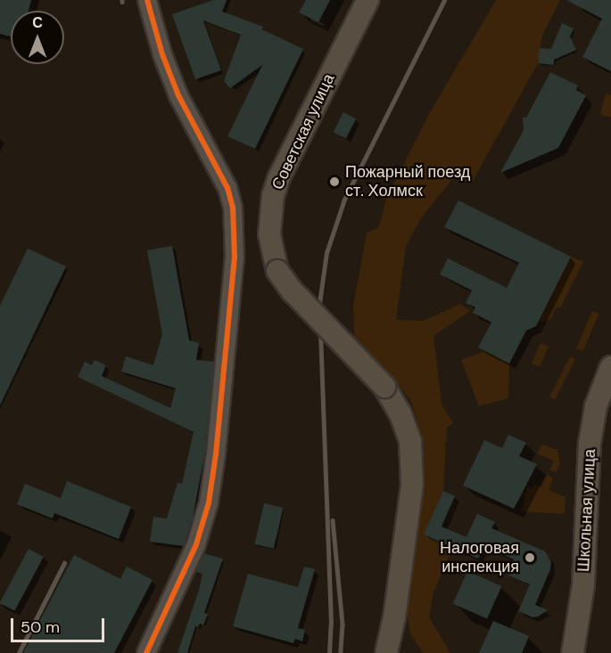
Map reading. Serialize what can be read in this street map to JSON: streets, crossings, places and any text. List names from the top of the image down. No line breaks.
{"streets":{"main road":["Советская улица","Школьная улица"]},"places":["Пожарный поезд ст. Холмск","Налоговая инспекция"],"scale_bar":"50 m","north":"top"}
